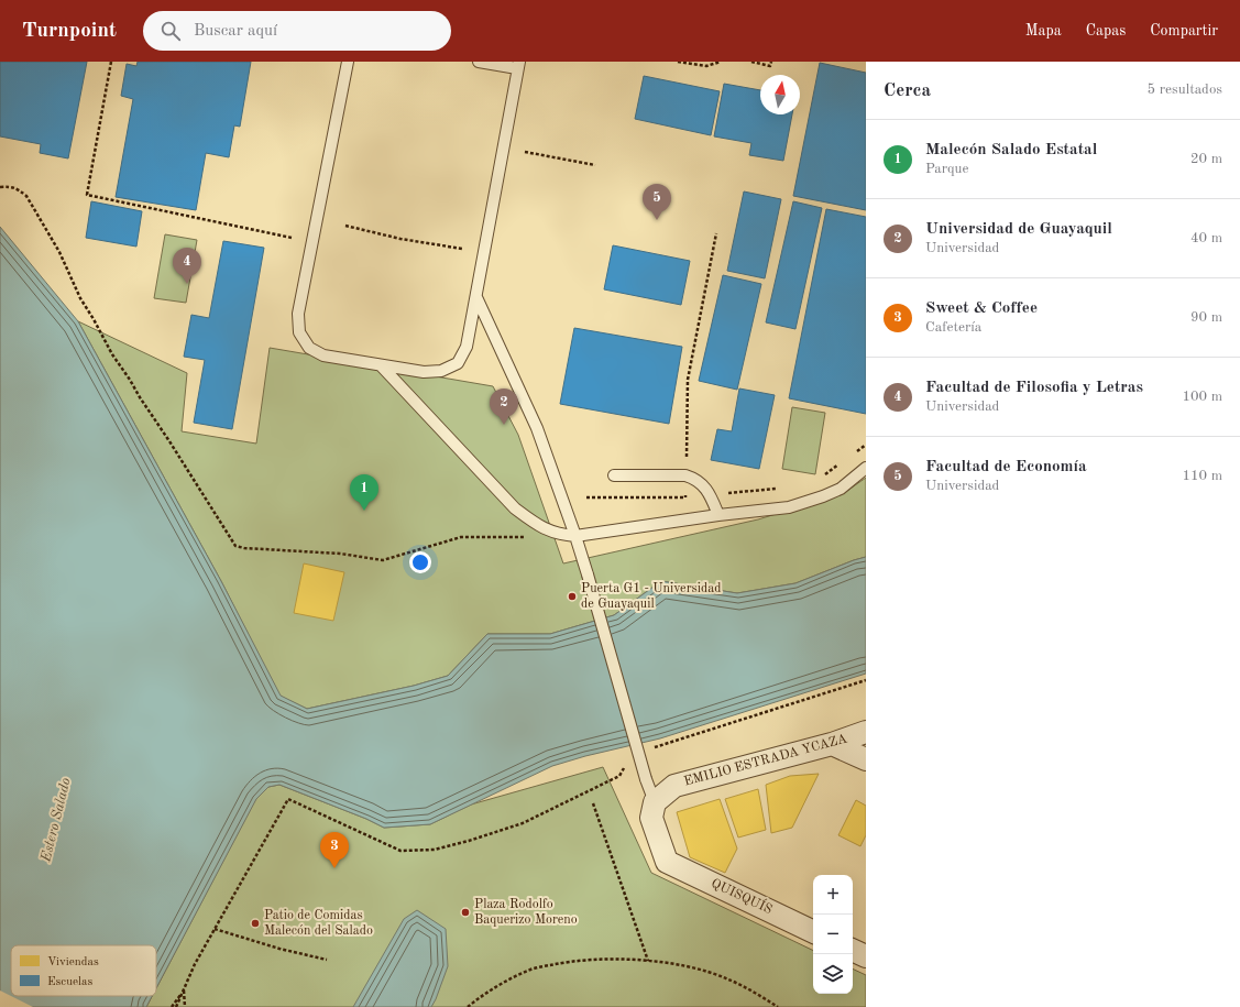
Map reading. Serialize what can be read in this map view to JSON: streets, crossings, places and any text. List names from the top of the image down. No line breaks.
{"streets":{"street":["EMILIO ESTRADA YCAZA","QUISQUÍS"]},"crossings":[["EMILIO ESTRADA YCAZA","QUISQUÍS"]],"water":["Estero Salado"],"places":["Puerta G1 - Universidad de Guayaquil","Plaza Rodolfo Baquerizo Moreno","Patio de Comidas Malecón del Salado"],"legend":["Viviendas","Escuelas"],"north":"top","page":{"header":"Turnpoint","search":"Buscar aquí","nav":["Mapa","Capas","Compartir"],"heading":["Cerca","5 resultados"],"list":[{"mark":"1","name":"Malecón Salado Estatal","note":"Parque","value":"20 m"},{"mark":"2","name":"Universidad de Guayaquil","note":"Universidad","value":"40 m"},{"mark":"3","name":"Sweet & Coffee","note":"Cafetería","value":"90 m"},{"mark":"4","name":"Facultad de Filosofia y Letras","note":"Universidad","value":"100 m"},{"mark":"5","name":"Facultad de Economía","note":"Universidad","value":"110 m"}],"pins":["5","4","2","1","3"],"map_buttons":["+","−"]}}
